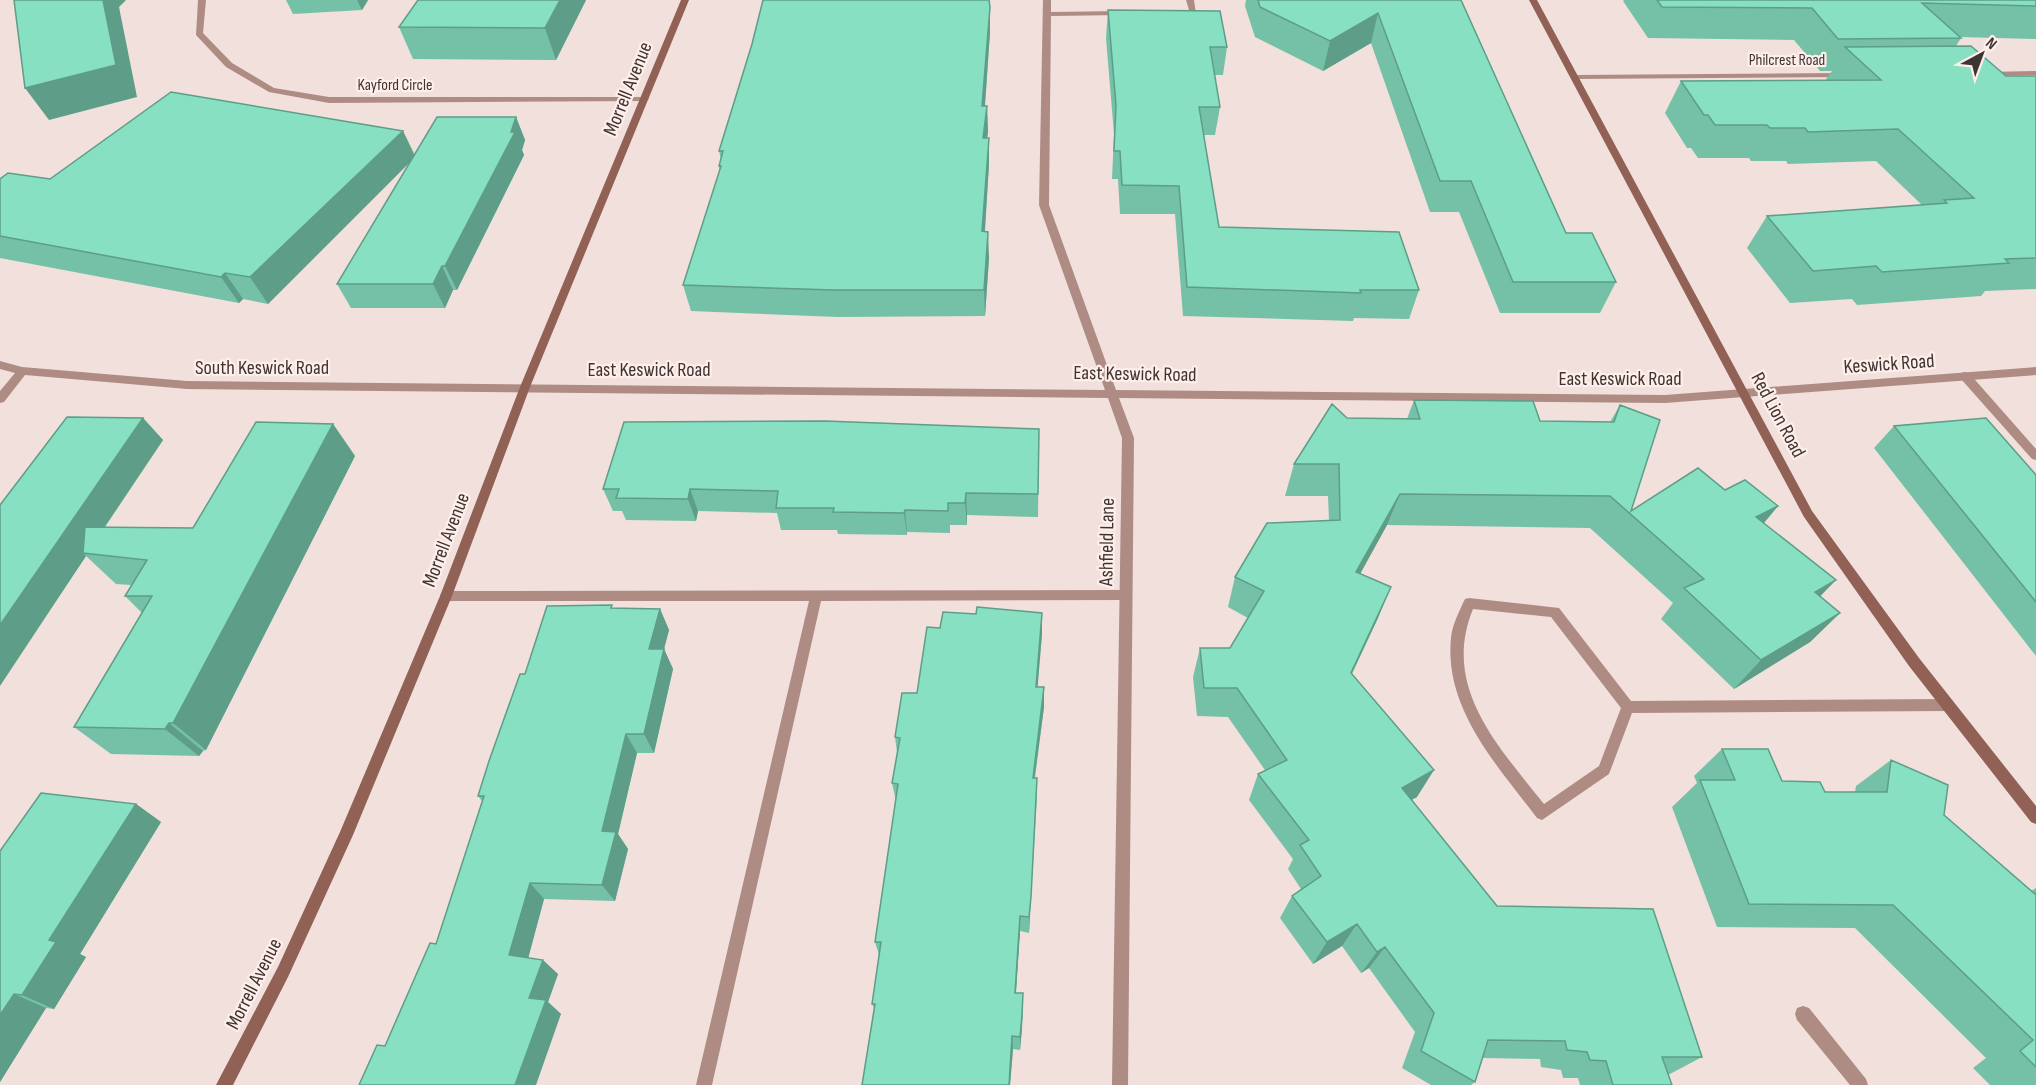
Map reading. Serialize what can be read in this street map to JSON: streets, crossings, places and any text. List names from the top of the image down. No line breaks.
{"streets":{"street":["Philcrest Road","Kayford Circle","Morrell Avenue","Keswick Road","South Keswick Road","East Keswick Road","Red Lion Road","Ashfield Lane"]},"crossings":[["Philcrest Road","Red Lion Road"],["Kayford Circle","Morrell Avenue"],["Morrell Avenue","South Keswick Road"],["Morrell Avenue","East Keswick Road"],["Keswick Road","East Keswick Road"],["Keswick Road","Red Lion Road"],["South Keswick Road","East Keswick Road"],["East Keswick Road","Red Lion Road"],["East Keswick Road","Ashfield Lane"]],"north":"top right"}
